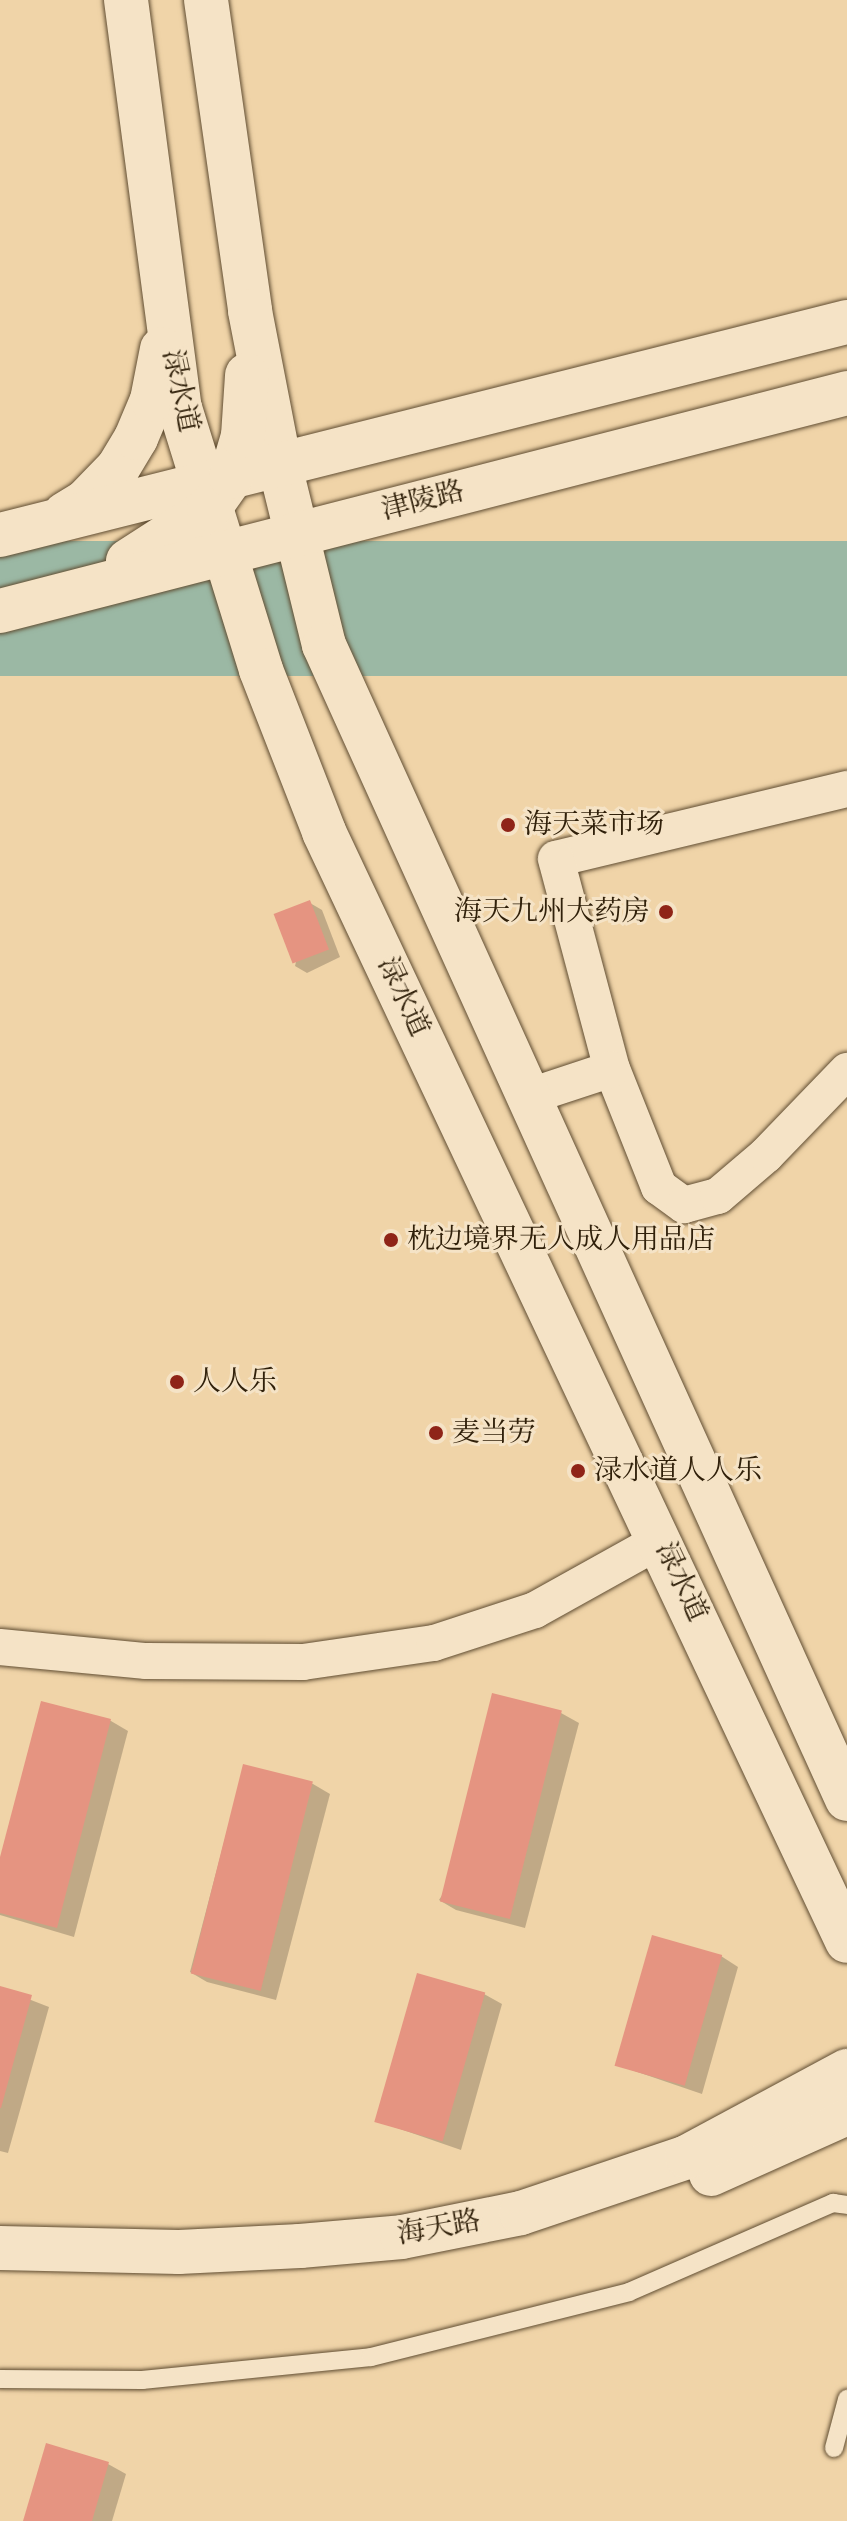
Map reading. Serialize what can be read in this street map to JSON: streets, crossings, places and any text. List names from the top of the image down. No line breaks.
{"streets":{"street":["渌水道","津陵路","海天路"]},"crossings":[["渌水道","津陵路"]],"places":["海天菜市场","海天九州大药房","枕边境界无人成人用品店","人人乐","麦当劳","渌水道人人乐"]}
